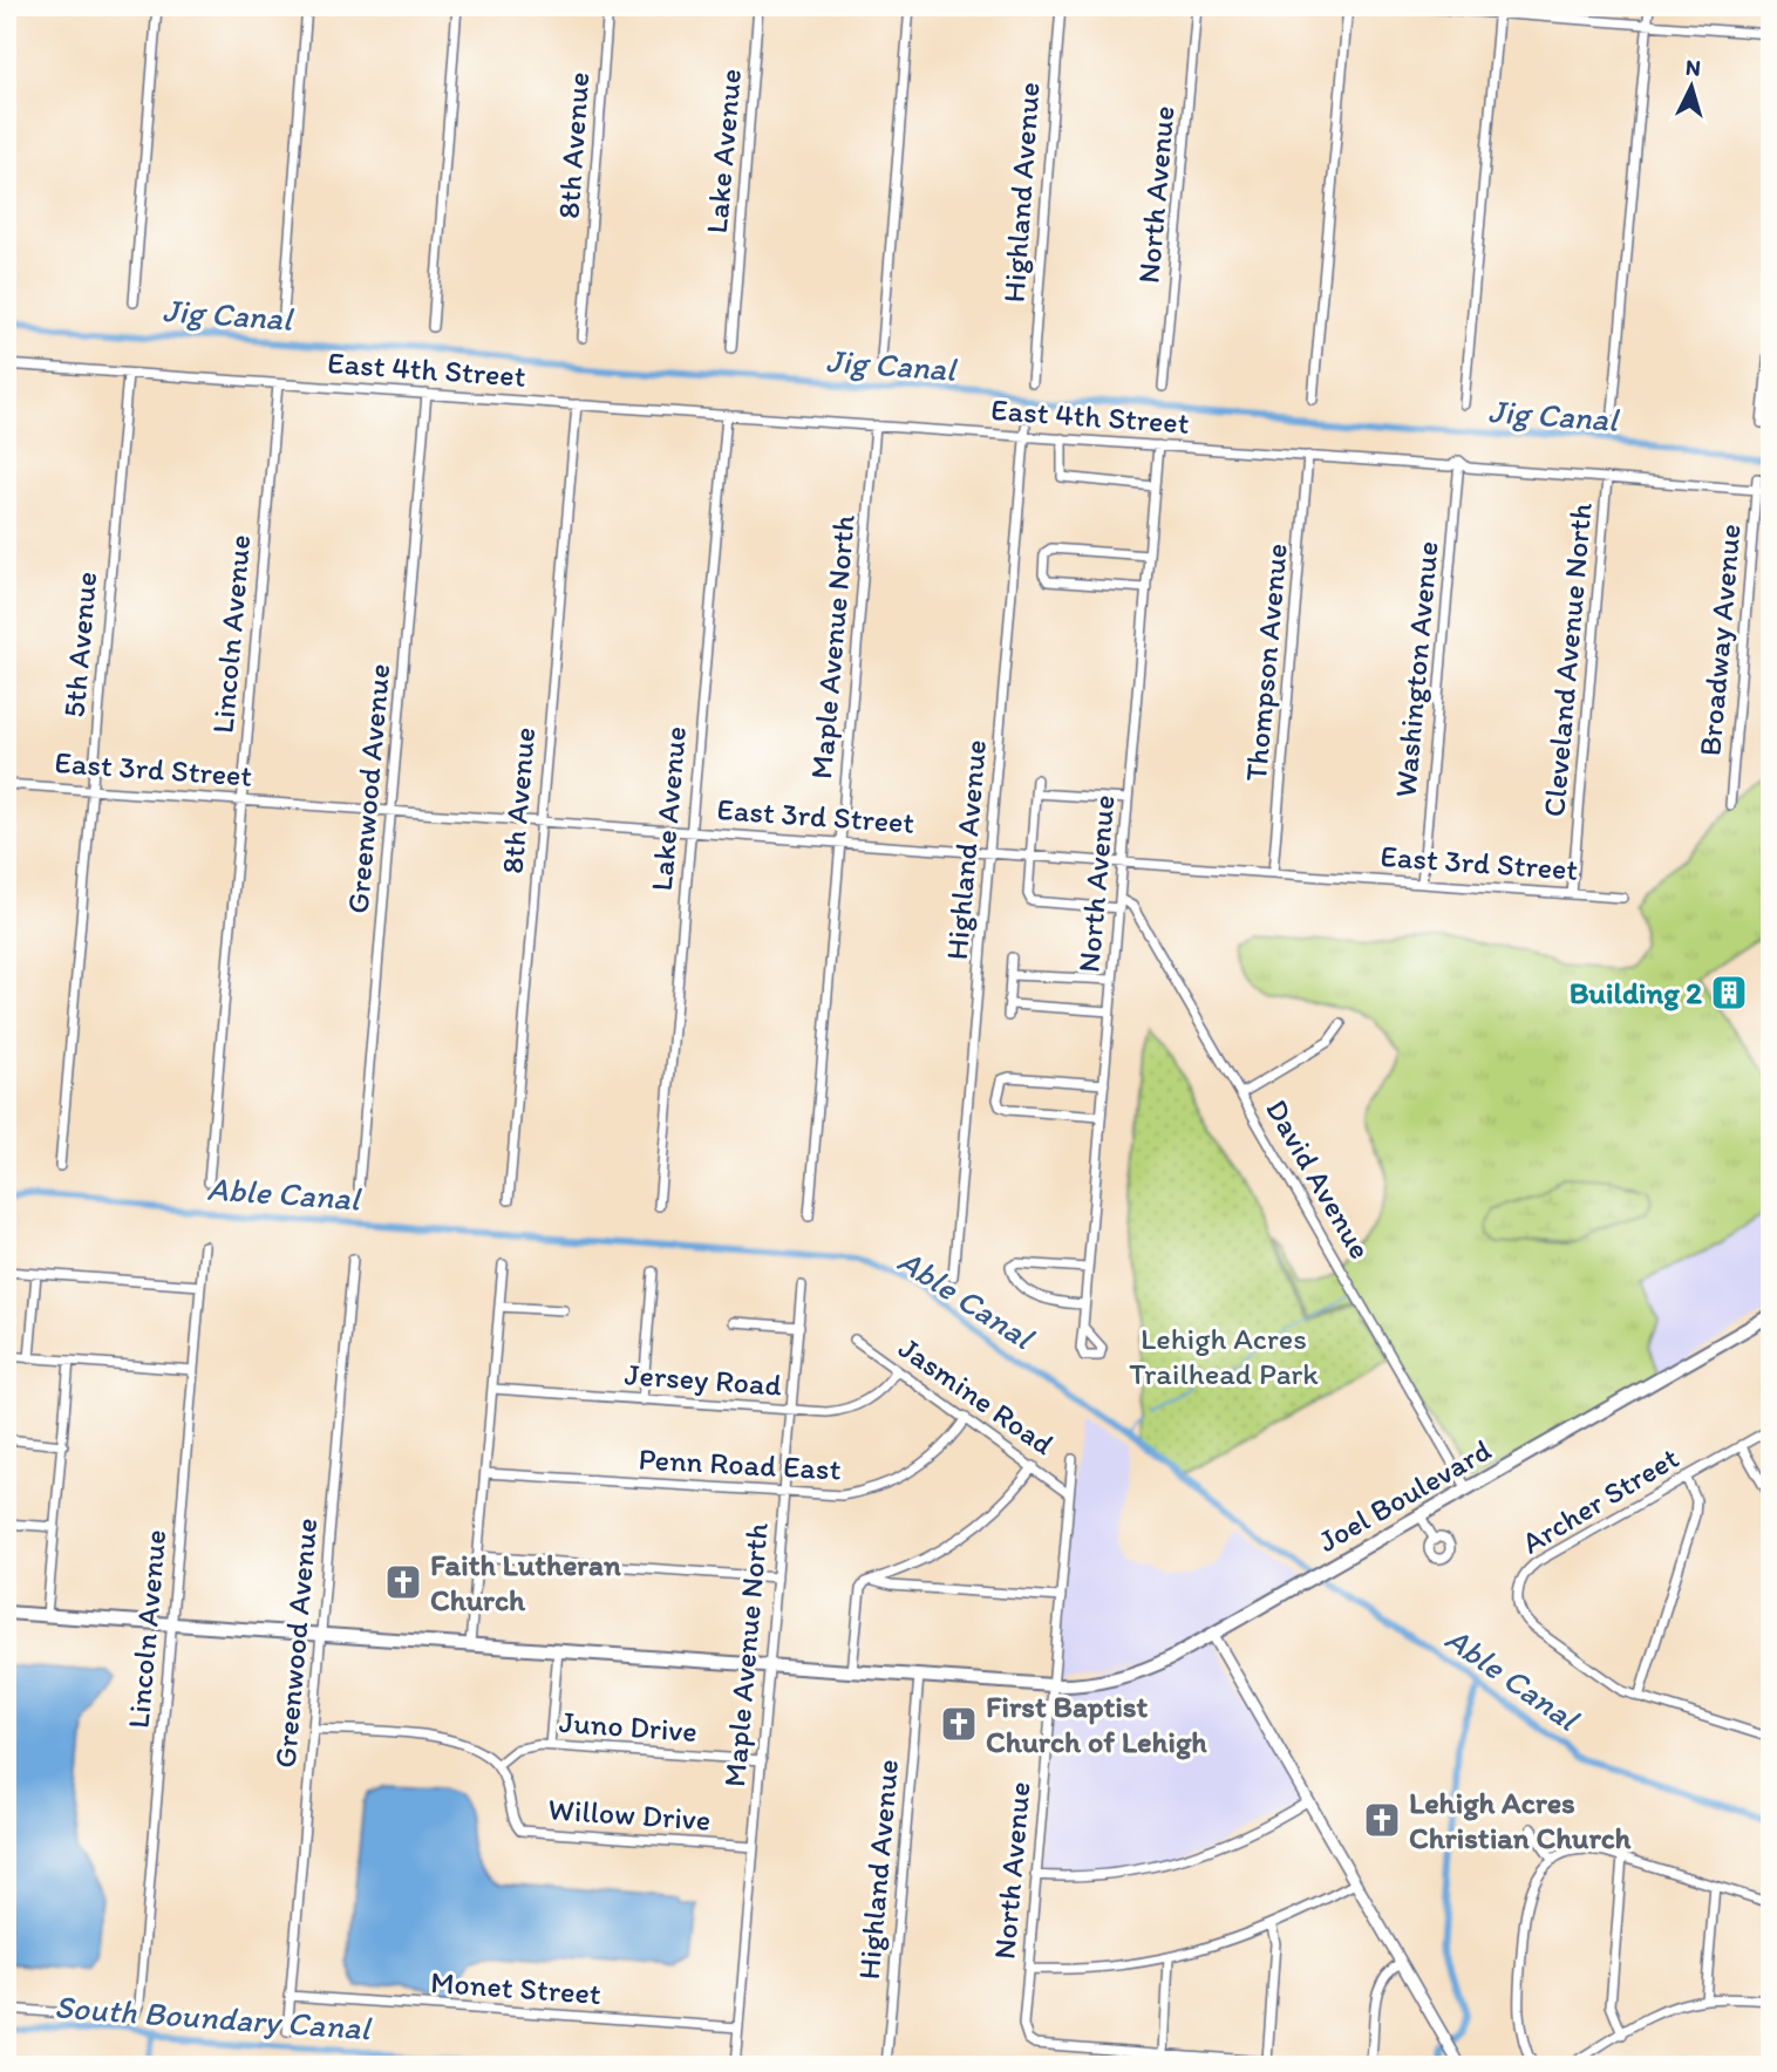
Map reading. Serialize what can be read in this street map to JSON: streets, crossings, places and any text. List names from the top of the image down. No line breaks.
{"streets":{"main road":["Joel Boulevard"],"street":["8th Avenue","Lake Avenue","Highland Avenue","North Avenue","East 4th Street","Lincoln Avenue","Broadway Avenue","5th Avenue","Maple Avenue North","Cleveland Avenue North","Thompson Avenue","Washington Avenue","East 3rd Street","Greenwood Avenue","David Avenue","Jersey Road","Jasmine Road","Penn Road East","Archer Street","Juno Drive","Willow Drive","Monet Street"]},"crossings":[["8th Avenue","East 4th Street"],["8th Avenue","East 3rd Street"],["Lake Avenue","East 4th Street"],["Lake Avenue","East 3rd Street"],["Highland Avenue","East 4th Street"],["Highland Avenue","East 3rd Street"],["Highland Avenue","Joel Boulevard"],["North Avenue","East 4th Street"],["North Avenue","East 3rd Street"],["North Avenue","David Avenue"],["North Avenue","Jasmine Road"],["North Avenue","Joel Boulevard"],["East 4th Street","Lincoln Avenue"],["East 4th Street","Broadway Avenue"],["East 4th Street","5th Avenue"],["East 4th Street","Maple Avenue North"],["East 4th Street","Cleveland Avenue North"],["East 4th Street","Thompson Avenue"],["East 4th Street","Washington Avenue"],["East 4th Street","Greenwood Avenue"],["Lincoln Avenue","East 3rd Street"],["Lincoln Avenue","Joel Boulevard"],["5th Avenue","East 3rd Street"],["Maple Avenue North","East 3rd Street"],["Maple Avenue North","Jersey Road"],["Maple Avenue North","Penn Road East"],["Maple Avenue North","Joel Boulevard"],["Maple Avenue North","Juno Drive"],["Maple Avenue North","Willow Drive"],["Maple Avenue North","Monet Street"],["Cleveland Avenue North","East 3rd Street"],["Thompson Avenue","East 3rd Street"],["Washington Avenue","East 3rd Street"],["East 3rd Street","Greenwood Avenue"],["Greenwood Avenue","Joel Boulevard"],["Greenwood Avenue","Monet Street"],["David Avenue","Joel Boulevard"],["Jersey Road","Jasmine Road"],["Jasmine Road","Penn Road East"],["Juno Drive","Willow Drive"]],"water":["Jig Canal","Able Canal","South Boundary Canal"],"parks":["Lehigh Acres Trailhead Park"],"places":{"building":["Building 2"],"church":["Faith Lutheran Church","First Baptist Church of Lehigh","Lehigh Acres Christian Church"]},"north":"top"}
